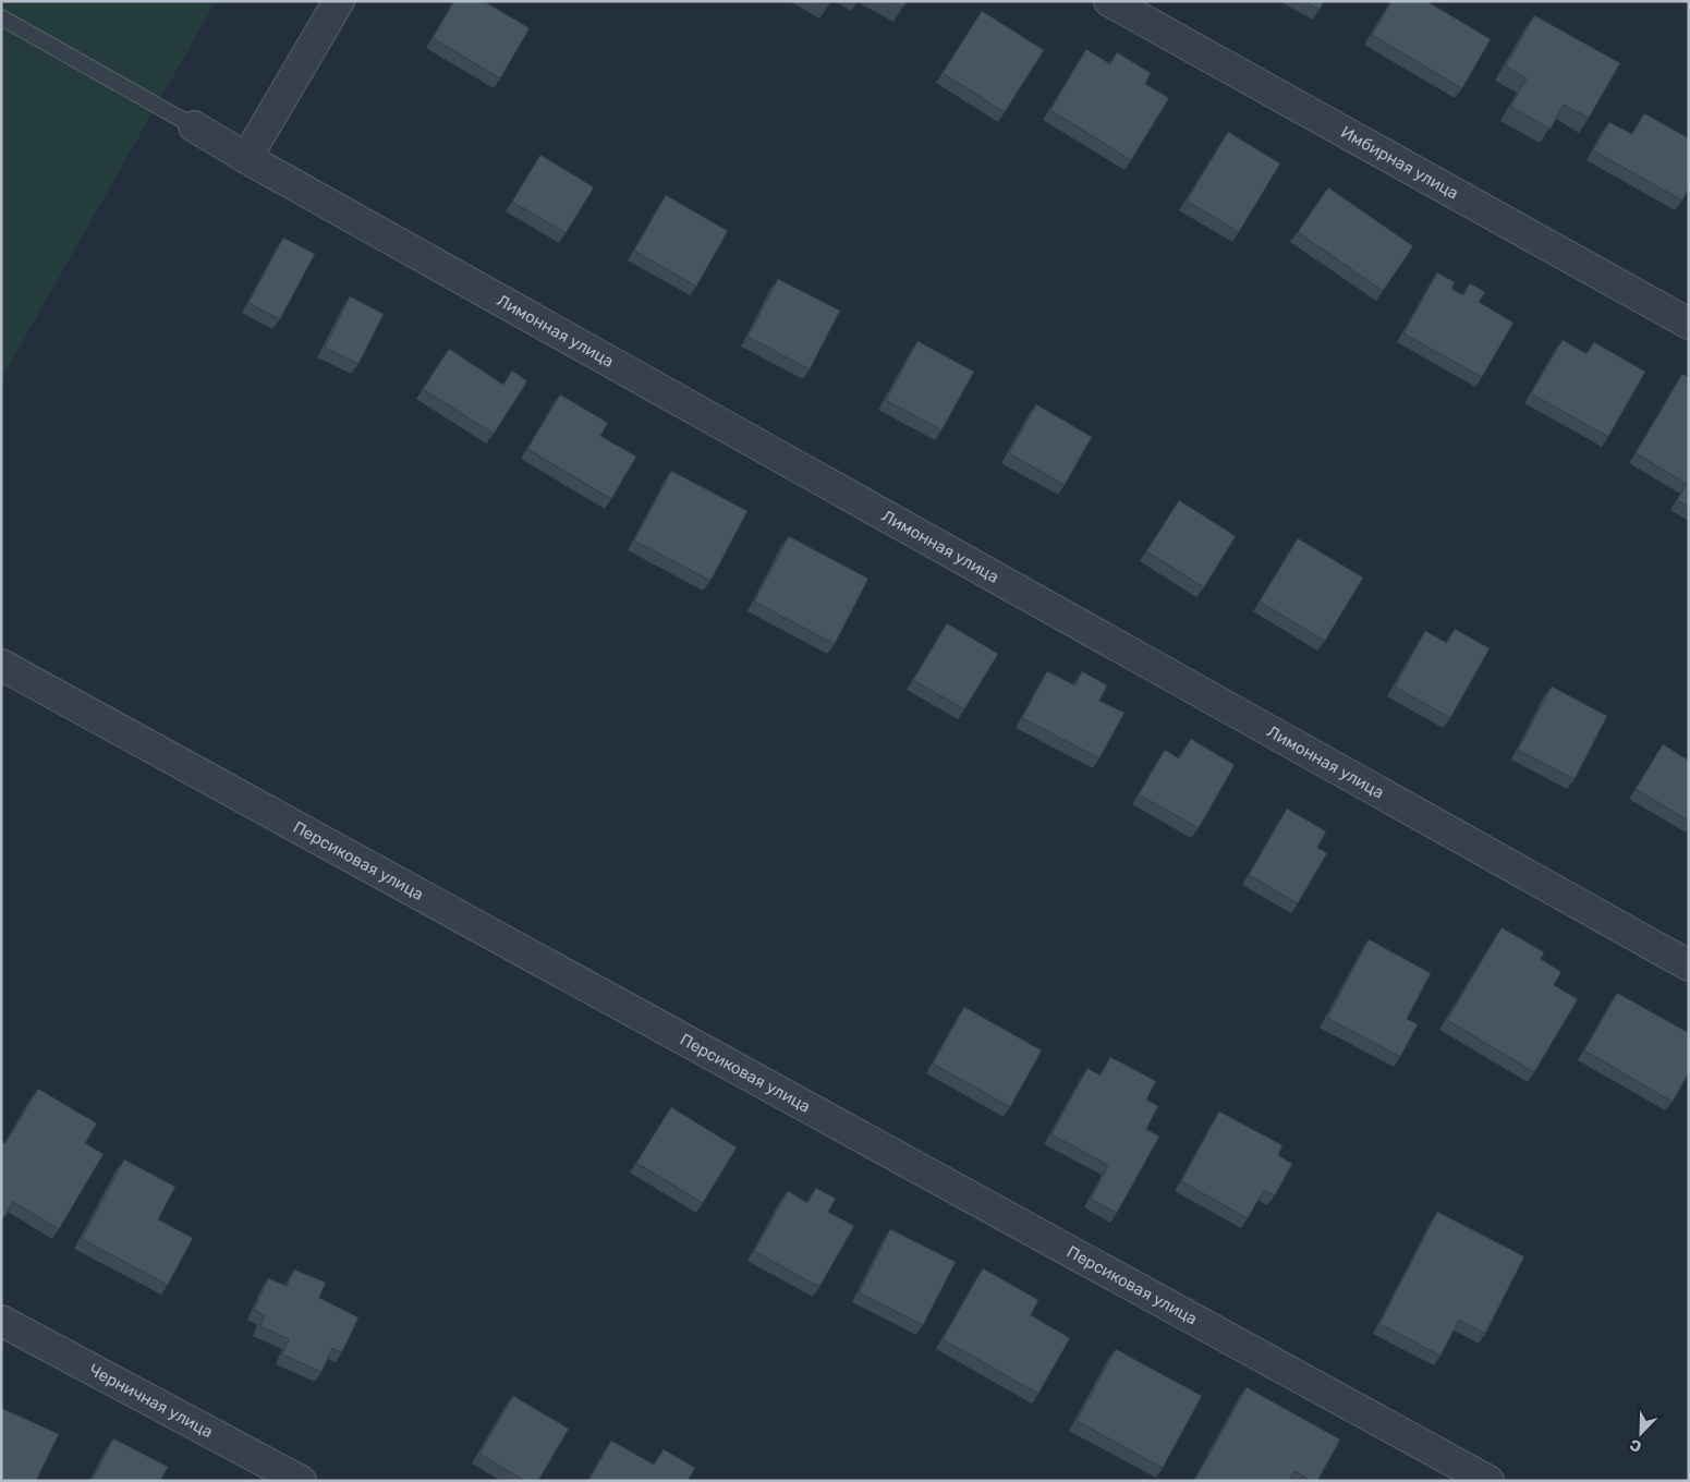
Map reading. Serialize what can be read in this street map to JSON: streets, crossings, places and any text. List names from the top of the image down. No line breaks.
{"streets":{"street":["Имбирная улица","Лимонная улица","Персиковая улица","Черничная улица"]},"north":"bottom left"}
